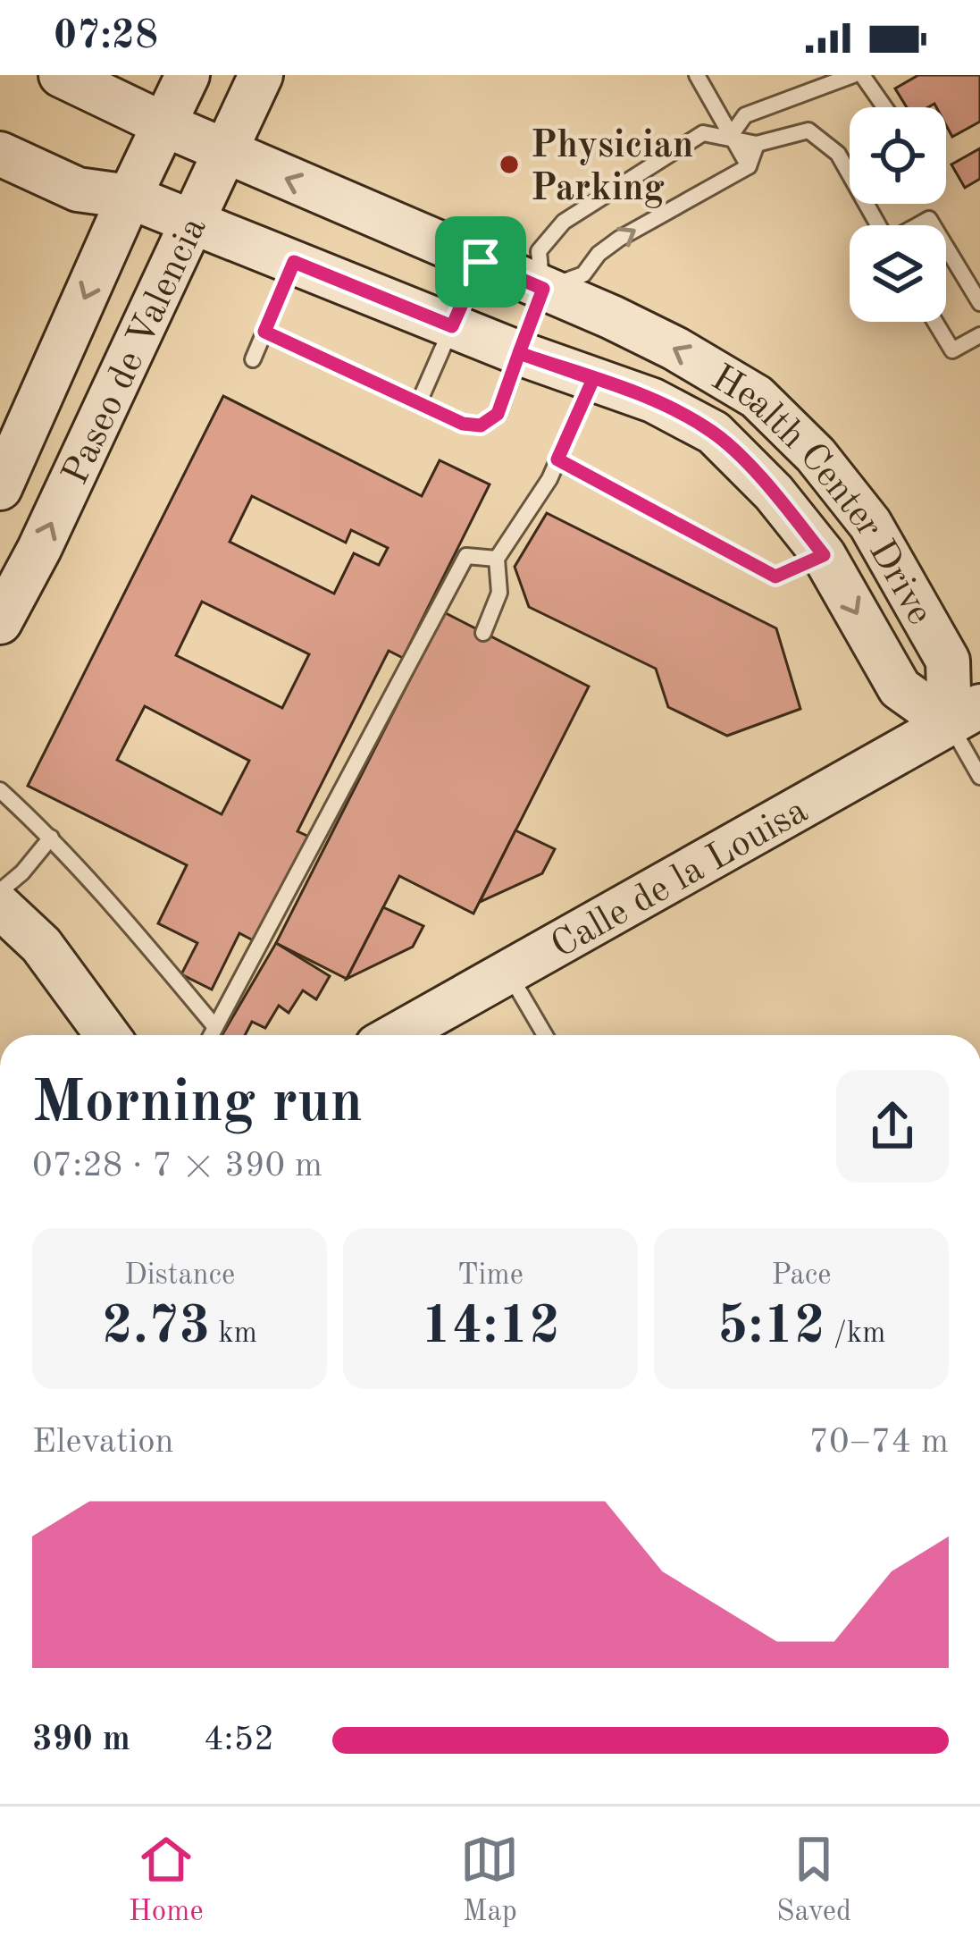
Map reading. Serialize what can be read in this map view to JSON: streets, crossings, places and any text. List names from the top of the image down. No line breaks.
{"streets":{"street":["Paseo de Valencia","Health Center Drive","Calle de la Louisa"]},"crossings":[["Paseo de Valencia","Health Center Drive"],["Health Center Drive","Calle de la Louisa"]],"places":["Physician Parking"],"page":{"status":"07:28","heading":["Morning run","07:28 · 7 × 390 m"],"stats":[["Distance","2.73 km"],["Time","14:12"],["Pace","5:12 /km"]],"chart":["Elevation","70–74 m"],"list":[{"name":"390 m","note":"4:52"}],"tabs":["Home","Map","Saved"]}}
